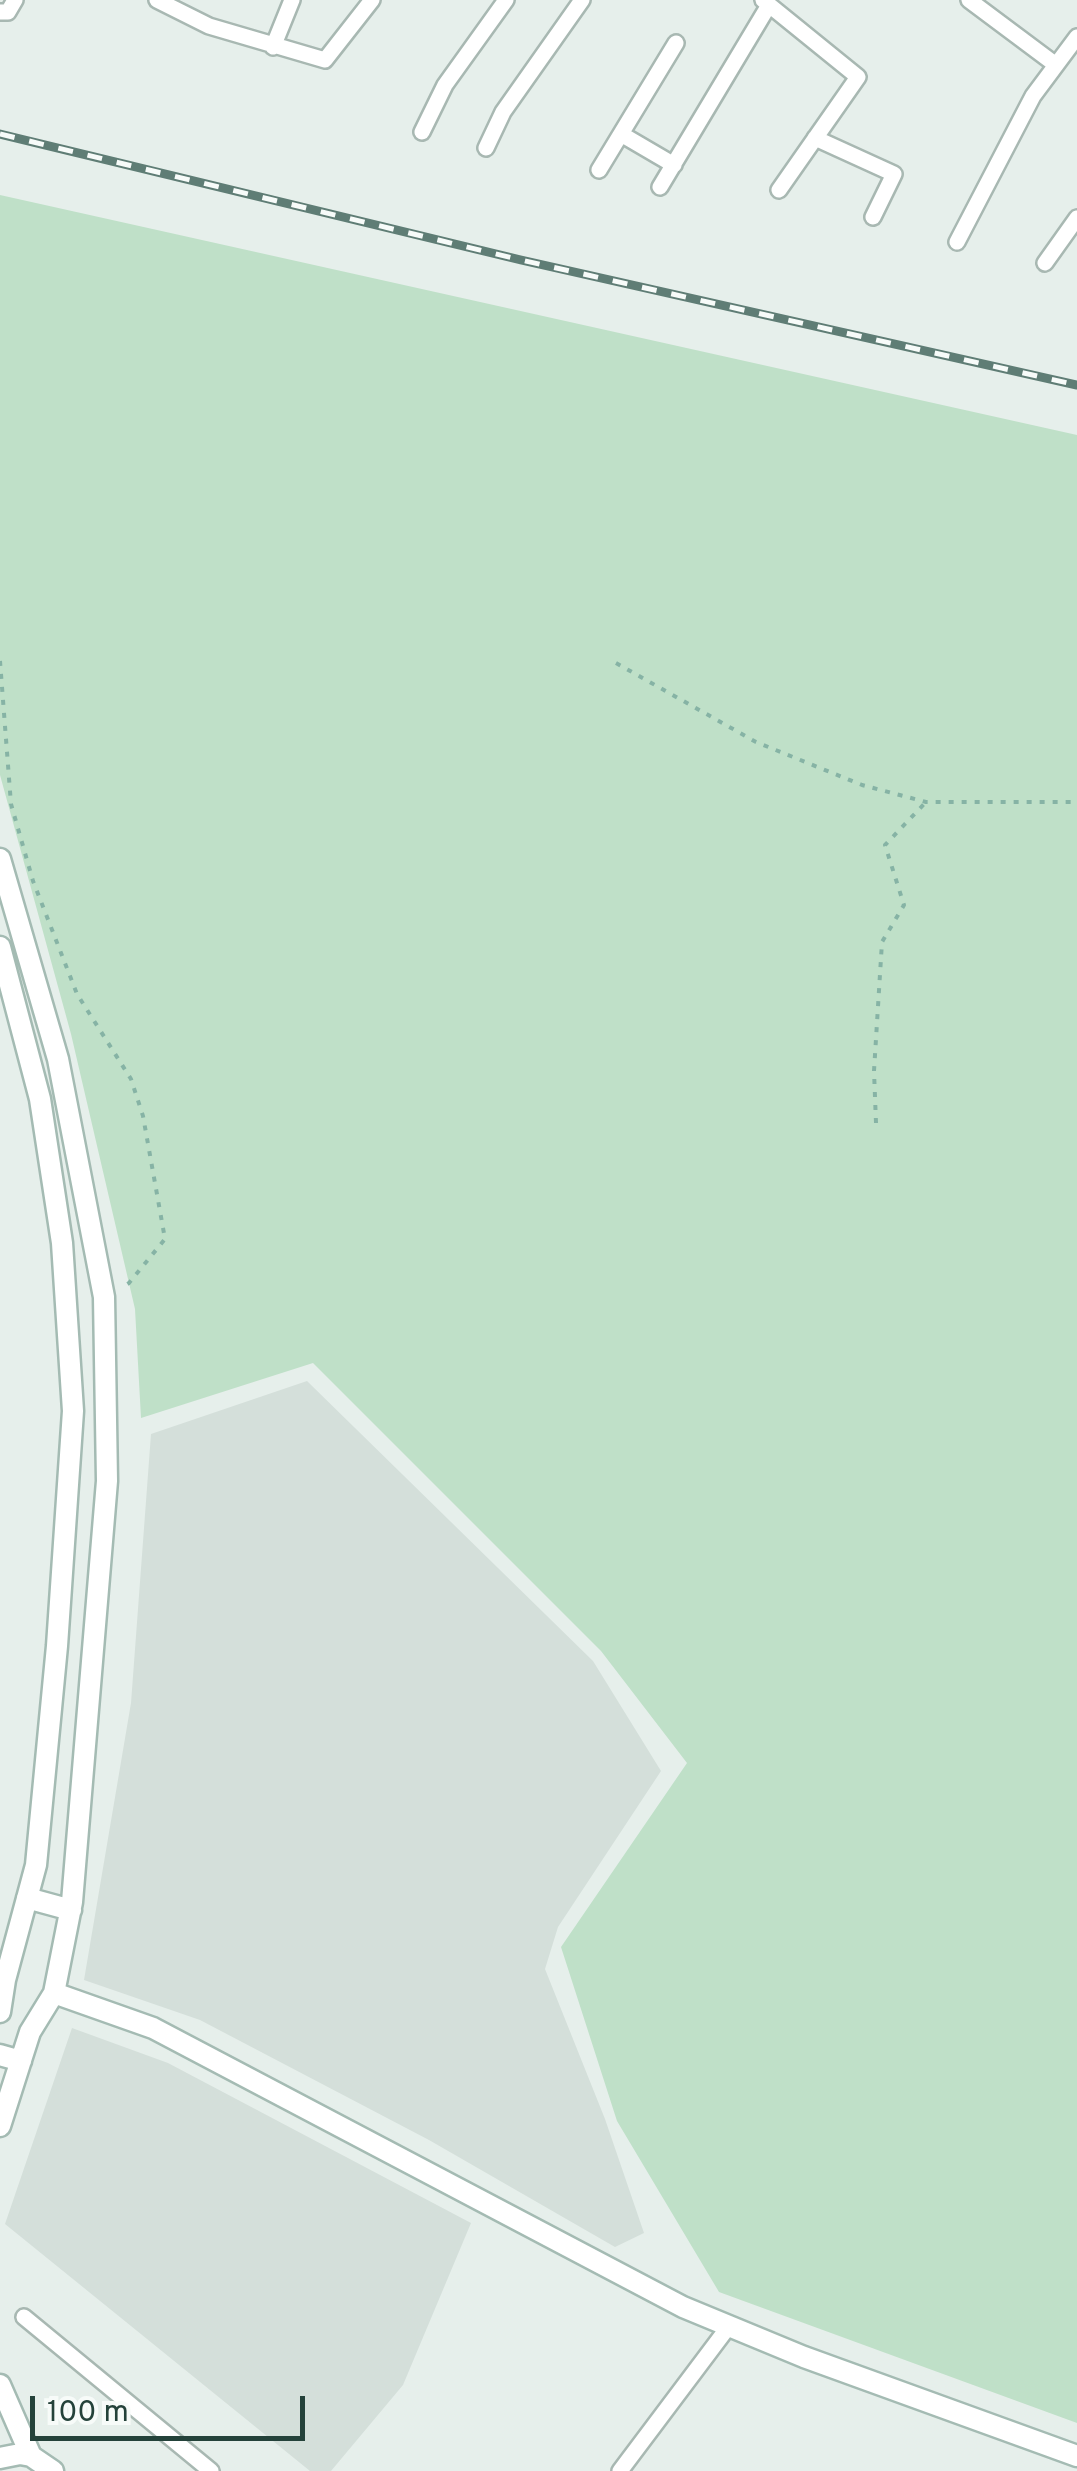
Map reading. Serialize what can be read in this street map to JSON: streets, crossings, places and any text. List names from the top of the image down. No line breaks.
{"scale_bar":"100 m"}
